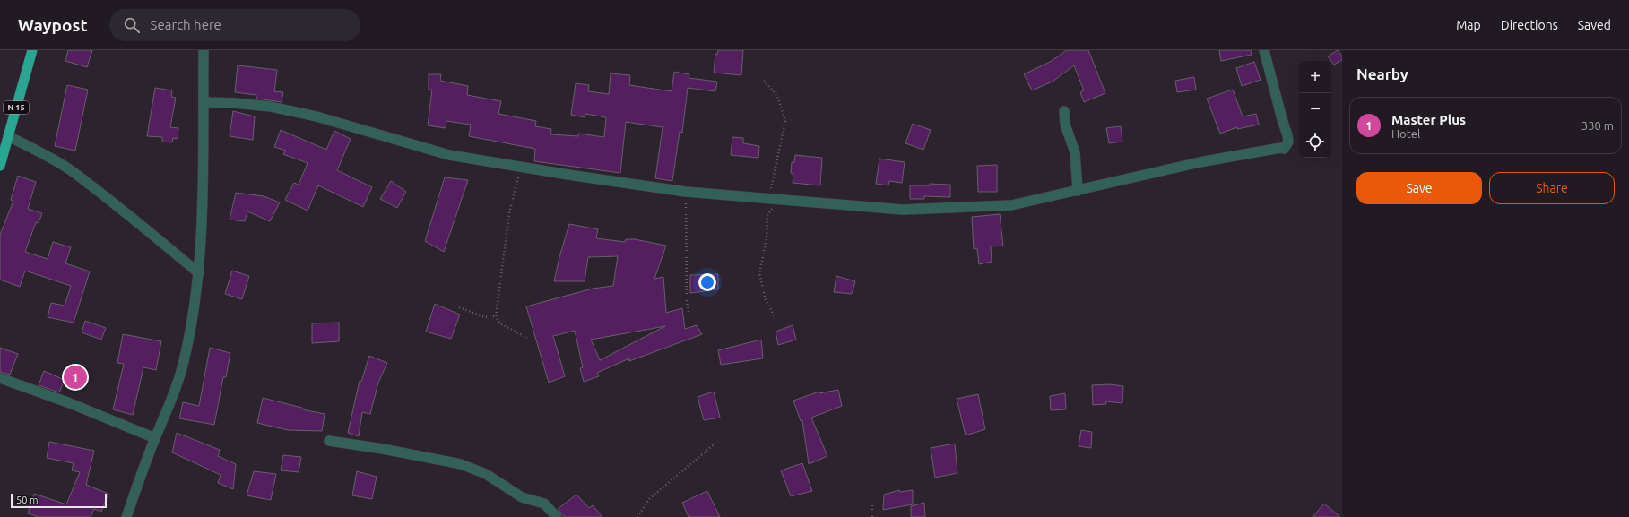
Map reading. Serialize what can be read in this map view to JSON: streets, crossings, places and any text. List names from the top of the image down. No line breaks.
{"streets":{"highway":["N 15"]},"scale_bar":"50 m","page":{"header":"Waypost","search":"Search here","nav":["Map","Directions","Saved"],"heading":"Nearby","map_buttons":["+","−"],"list":[{"mark":"1","name":"Master Plus","note":"Hotel","value":"330 m"}],"buttons":["Save","Share"],"pins":"1","scale":"50 m"}}
